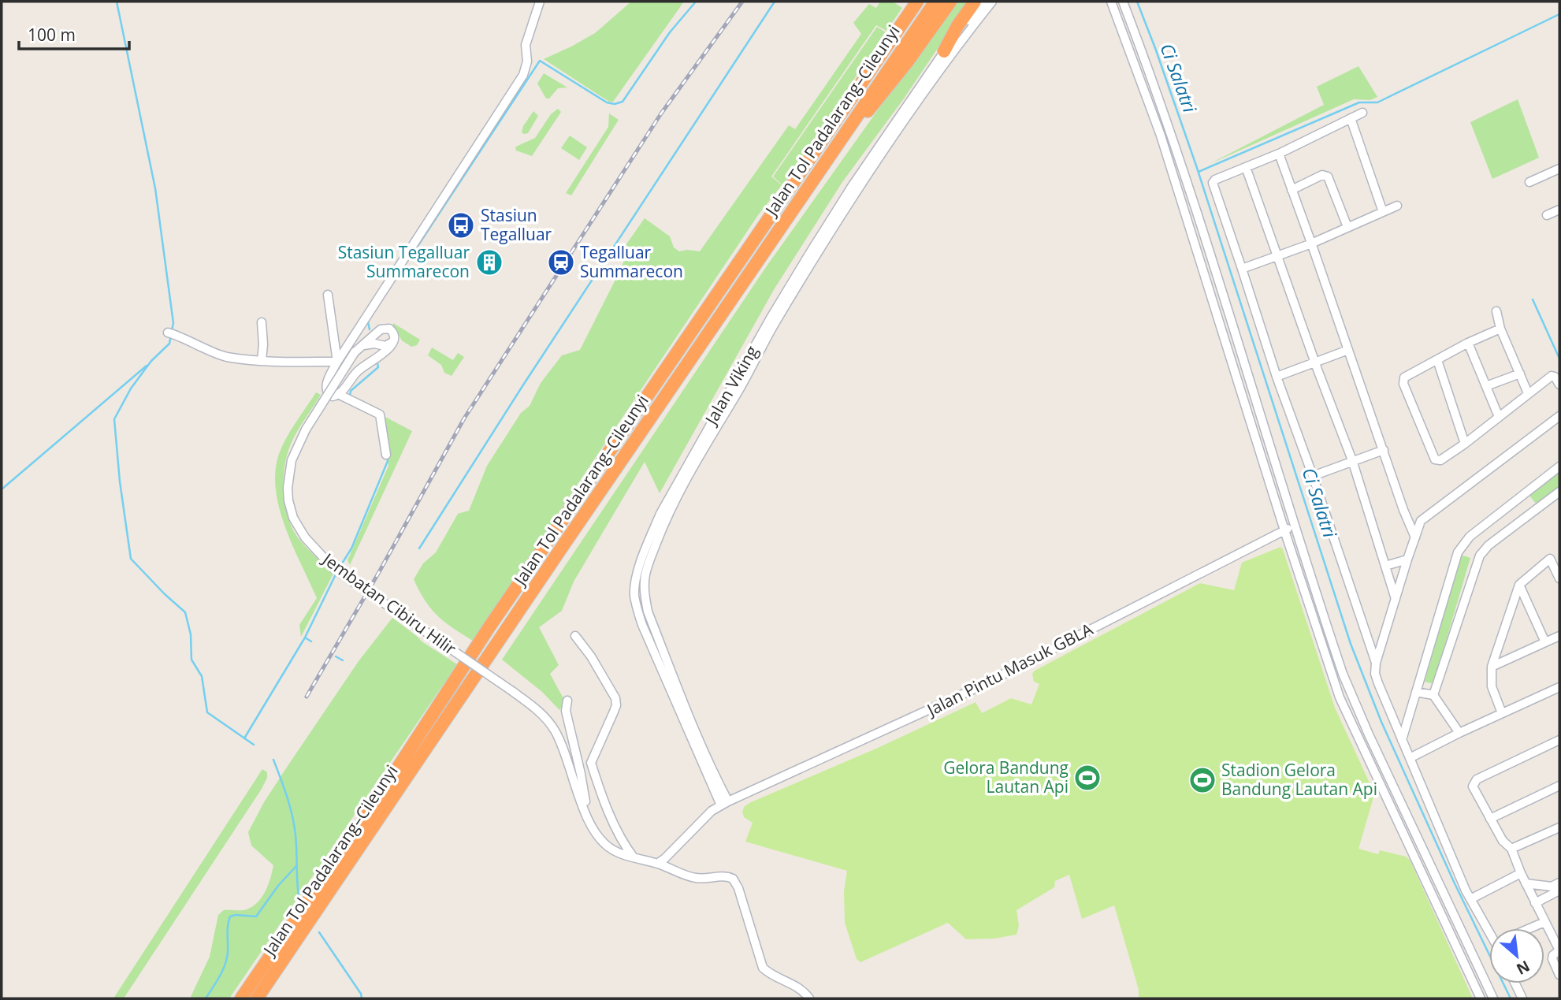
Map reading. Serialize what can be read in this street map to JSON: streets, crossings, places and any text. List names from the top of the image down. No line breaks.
{"streets":{"highway":["Jalan Tol Padalarang–Cileunyi"],"street":["Jalan Viking","Jembatan Cibiru Hilir","Jalan Pintu Masuk GBLA"]},"crossings":[["Jalan Viking","Jalan Pintu Masuk GBLA"],["Jembatan Cibiru Hilir","Jalan Pintu Masuk GBLA"]],"water":["Ci Salatri"],"places":{"bus stop":["Stasiun Tegalluar"],"building":["Stasiun Tegalluar Summarecon"],"station":["Tegalluar Summarecon"],"sports":["Gelora Bandung Lautan Api","Stadion Gelora Bandung Lautan Api"]},"scale_bar":"100 m","north":"bottom right"}
